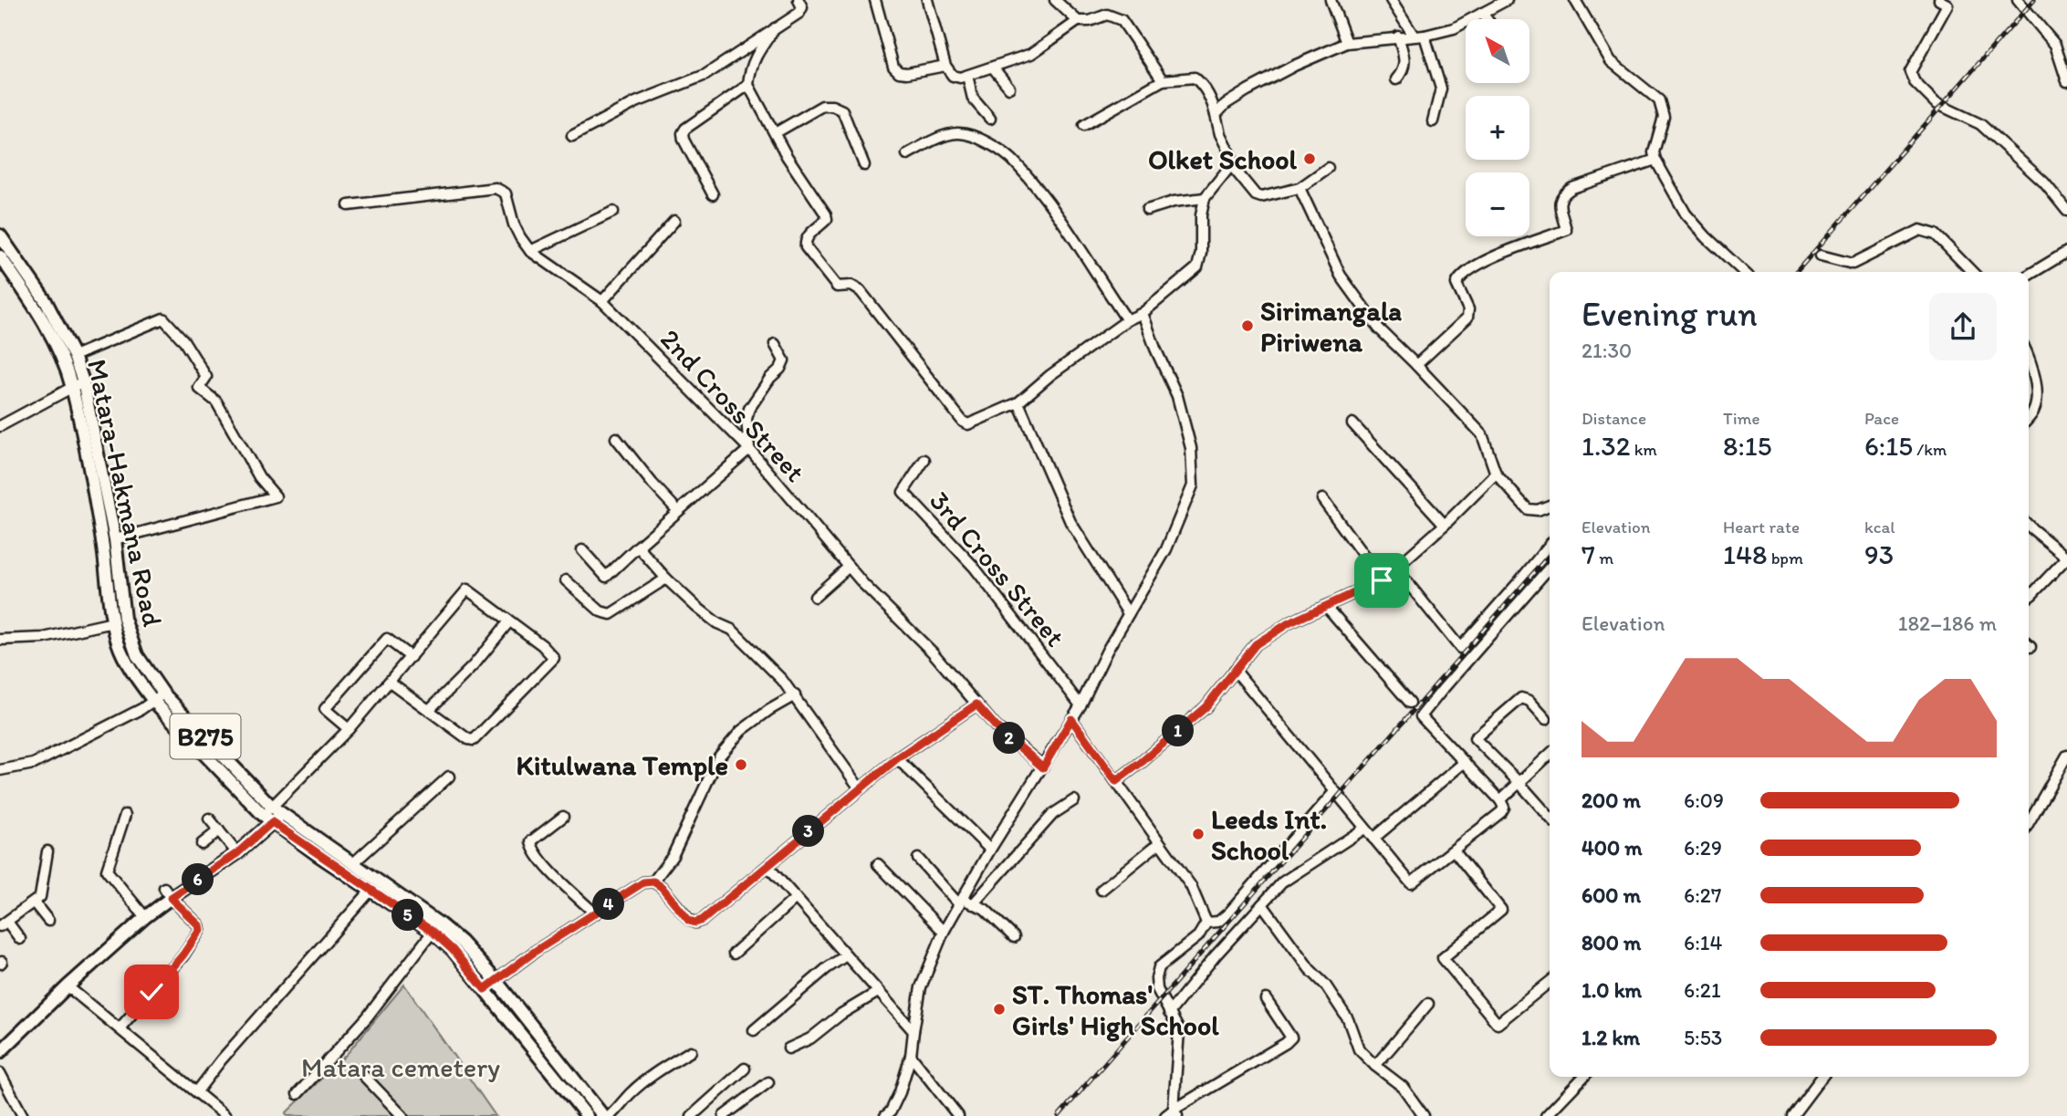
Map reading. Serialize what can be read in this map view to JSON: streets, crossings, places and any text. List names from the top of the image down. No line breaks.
{"streets":{"main road":["Matara-Hakmana Road","B275"],"street":["2nd Cross Street","3rd Cross Street"]},"parks":["Matara cemetery"],"places":["Olket School","Sirimangala Piriwena","Kitulwana Temple","Leeds Int. School","ST. Thomas' Girls' High School"],"north":"top left","page":{"map_buttons":["+","−"],"heading":["Evening run","21:30"],"stats":[["Distance","1.32 km"],["Time","8:15"],["Pace","6:15 /km"],["Elevation","7 m"],["Heart rate","148 bpm"],["kcal","93"]],"chart":["Elevation","182–186 m"],"pins":["1","2","3","6","4","5"],"list":[{"name":"200 m","note":"6:09"},{"name":"400 m","note":"6:29"},{"name":"600 m","note":"6:27"},{"name":"800 m","note":"6:14"},{"name":"1.0 km","note":"6:21"},{"name":"1.2 km","note":"5:53"}]}}
